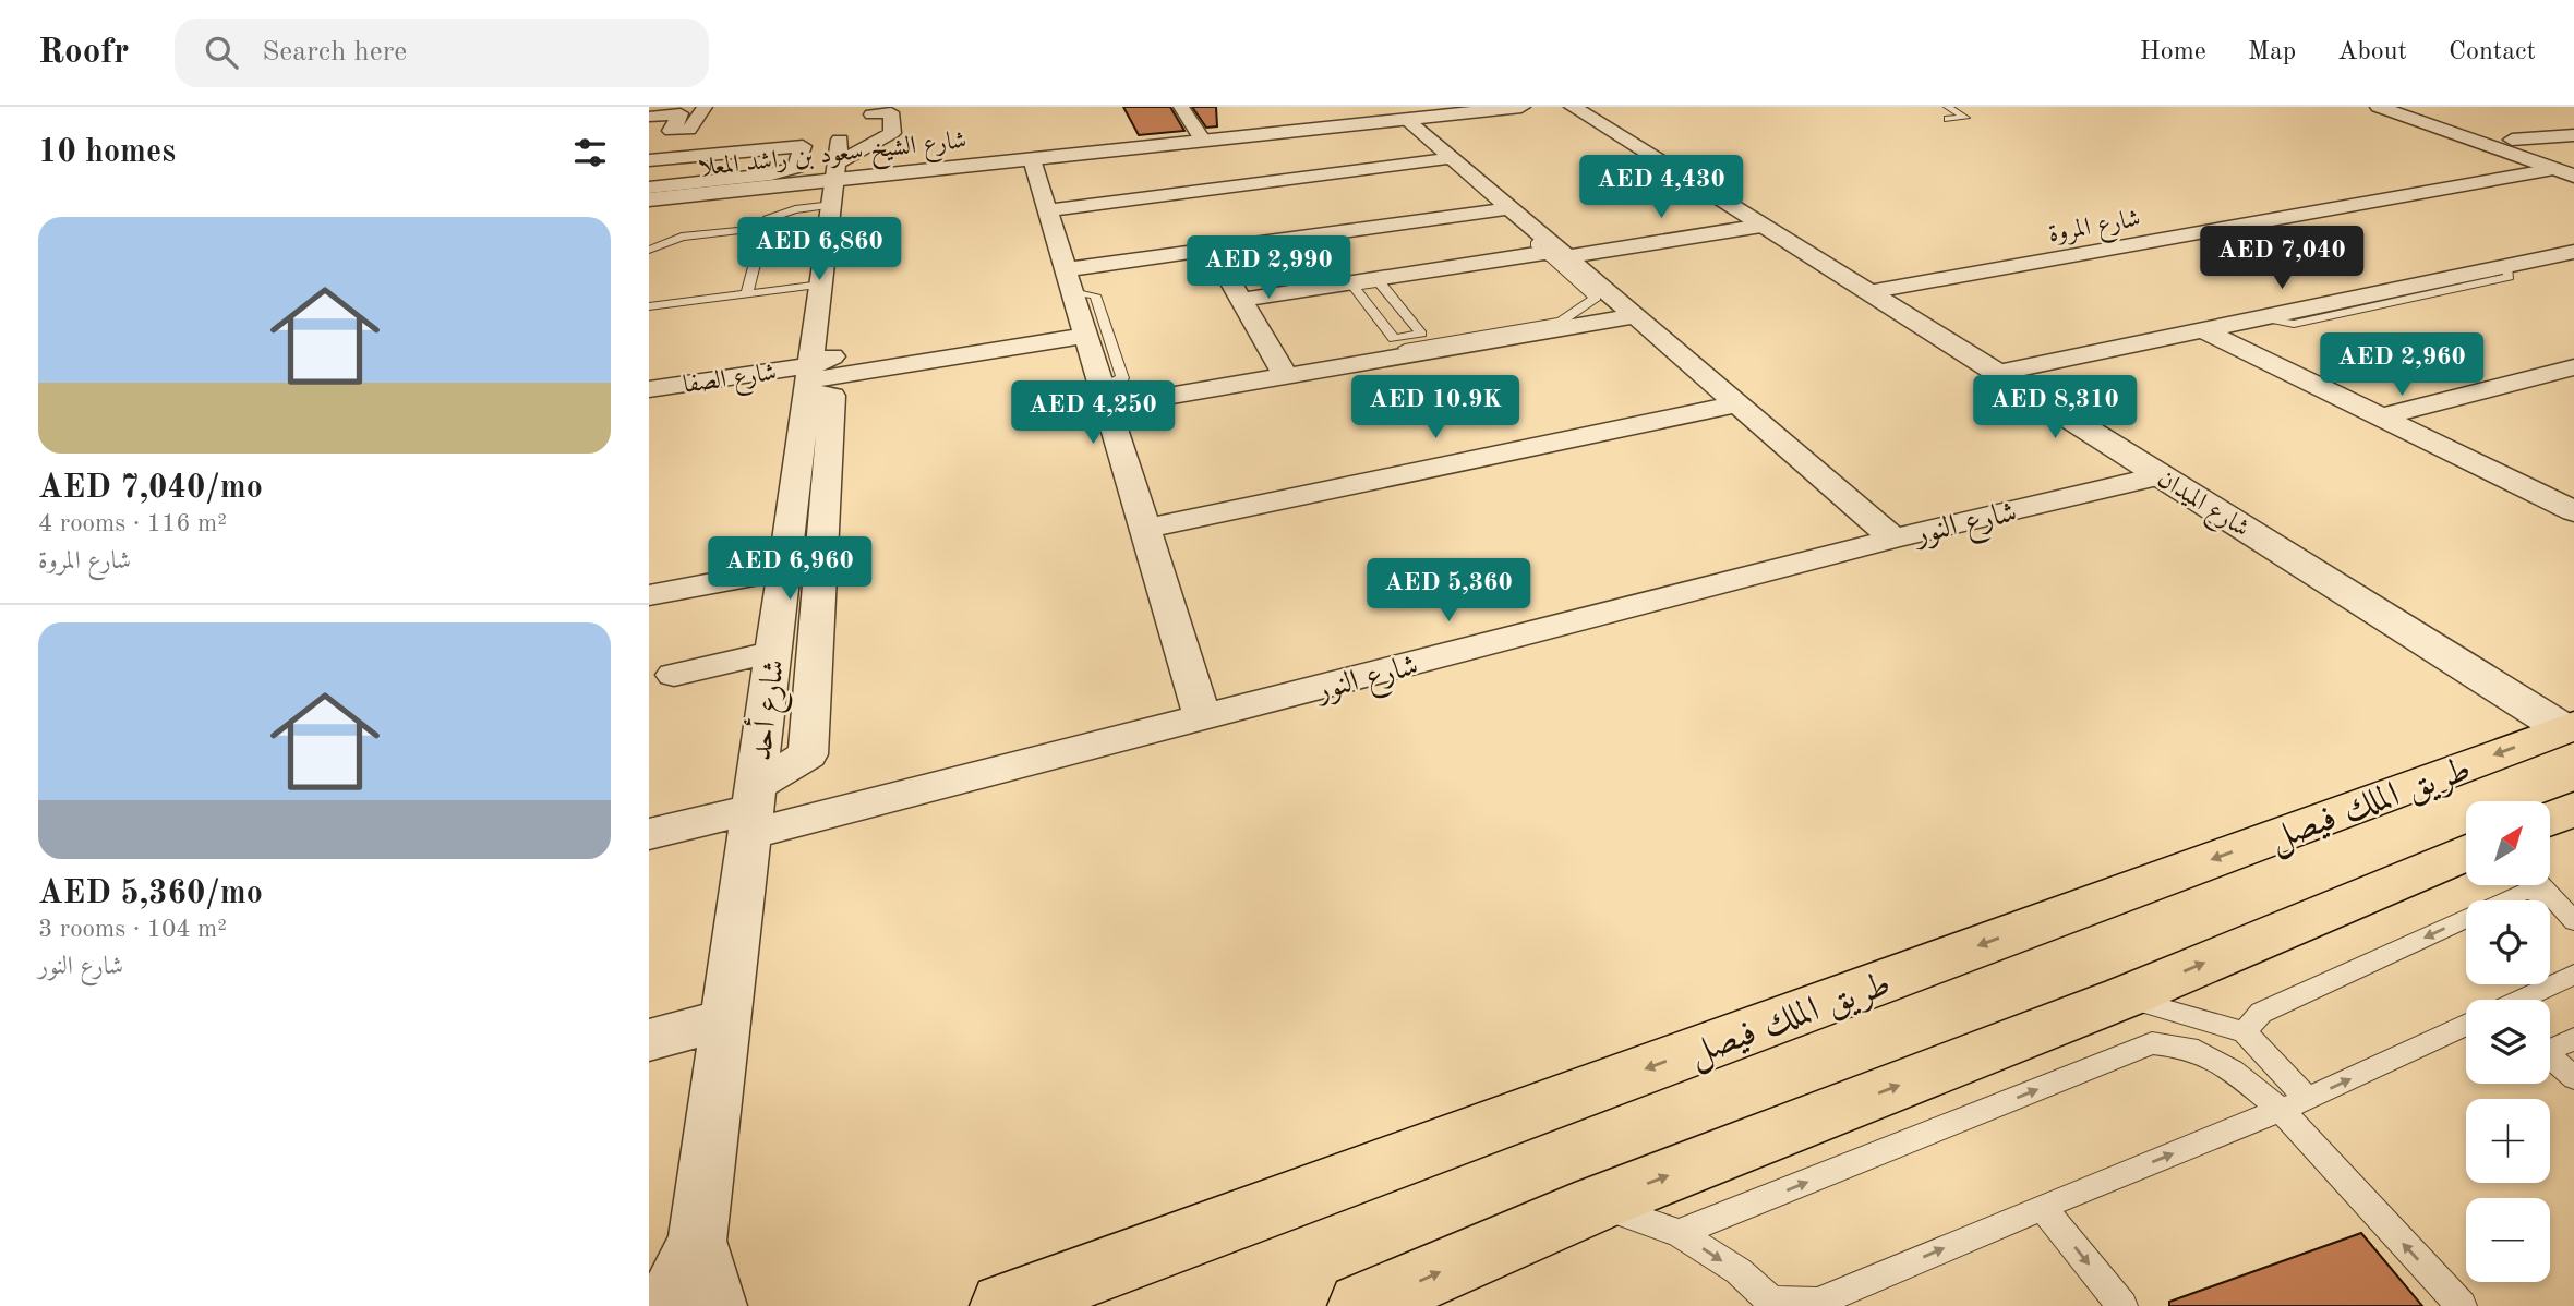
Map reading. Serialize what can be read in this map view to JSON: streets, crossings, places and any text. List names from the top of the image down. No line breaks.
{"streets":{"main road":["طريق الملك فيصل"],"street":["شارع الشيخ سعود بن راشد المعلا","شارع المروة","شارع الصفا","شارع الميدان","شارع النور","شارع أحد"]},"crossings":[["شارع الشيخ سعود بن راشد المعلا","شارع أحد"],["شارع المروة","شارع الميدان"],["شارع الصفا","شارع أحد"],["شارع الميدان","شارع النور"],["شارع الميدان","طريق الملك فيصل"],["شارع النور","شارع أحد"]],"north":"top right","page":{"header":"Roofr","search":"Search here","nav":["Home","Map","About","Contact"],"heading":"10 homes","price":["AED 4,430","AED 6,860","AED 7,040","AED 2,990","AED 2,960","AED 10.9K","AED 8,310","AED 4,250","AED 6,960","AED 5,360"],"list":[{"name":"AED 7,040/mo","note":"4 rooms · 116 m² · شارع المروة"},{"name":"AED 5,360/mo","note":"3 rooms · 104 m² · شارع النور"}],"map_buttons":["+","−"]}}
